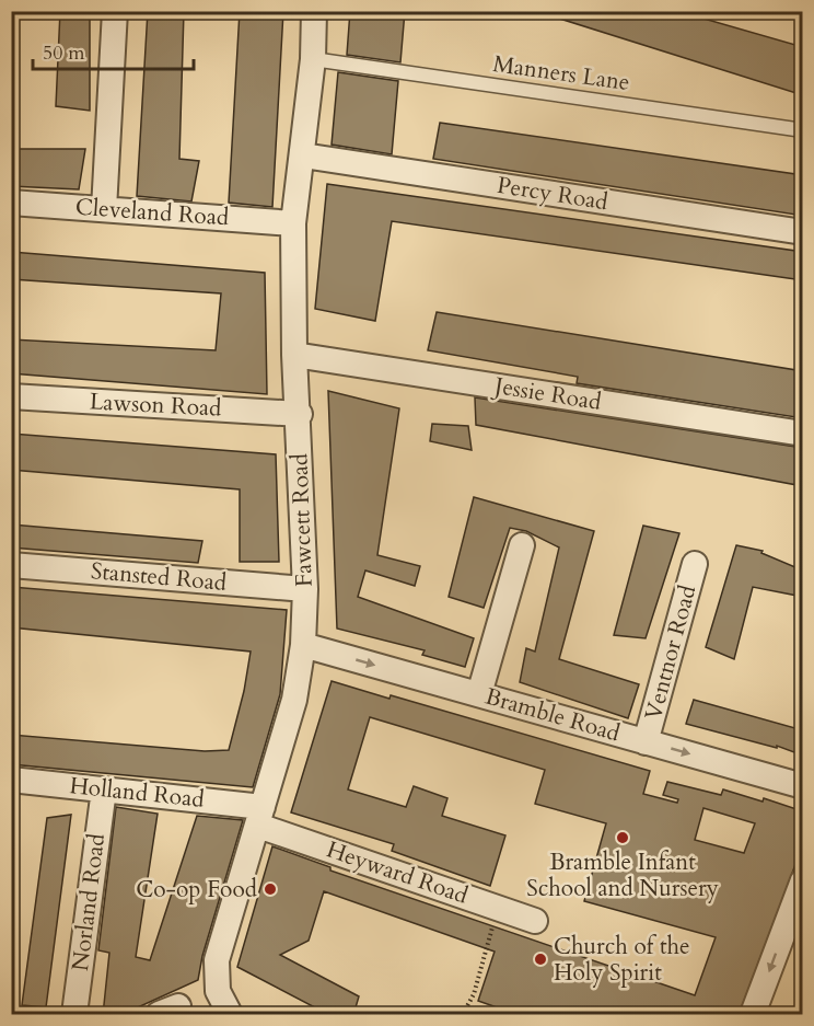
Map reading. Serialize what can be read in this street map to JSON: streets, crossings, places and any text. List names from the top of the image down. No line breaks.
{"streets":{"street":["Percy Road","Cleveland Road","Jessie Road","Lawson Road","Fawcett Road","Stansted Road","Ventnor Road","Bramble Road","Holland Road","Heyward Road","Norland Road"],"lane":["Manners Lane"]},"crossings":[["Manners Lane","Fawcett Road"],["Percy Road","Fawcett Road"],["Cleveland Road","Fawcett Road"],["Jessie Road","Fawcett Road"],["Lawson Road","Fawcett Road"],["Fawcett Road","Stansted Road"],["Fawcett Road","Bramble Road"],["Fawcett Road","Holland Road"],["Fawcett Road","Heyward Road"],["Ventnor Road","Bramble Road"],["Holland Road","Heyward Road"],["Holland Road","Norland Road"]],"one_way":["Bramble Road"],"places":["Bramble Infant School and Nursery","Co-op Food","Church of the Holy Spirit"],"scale_bar":"50 m"}
